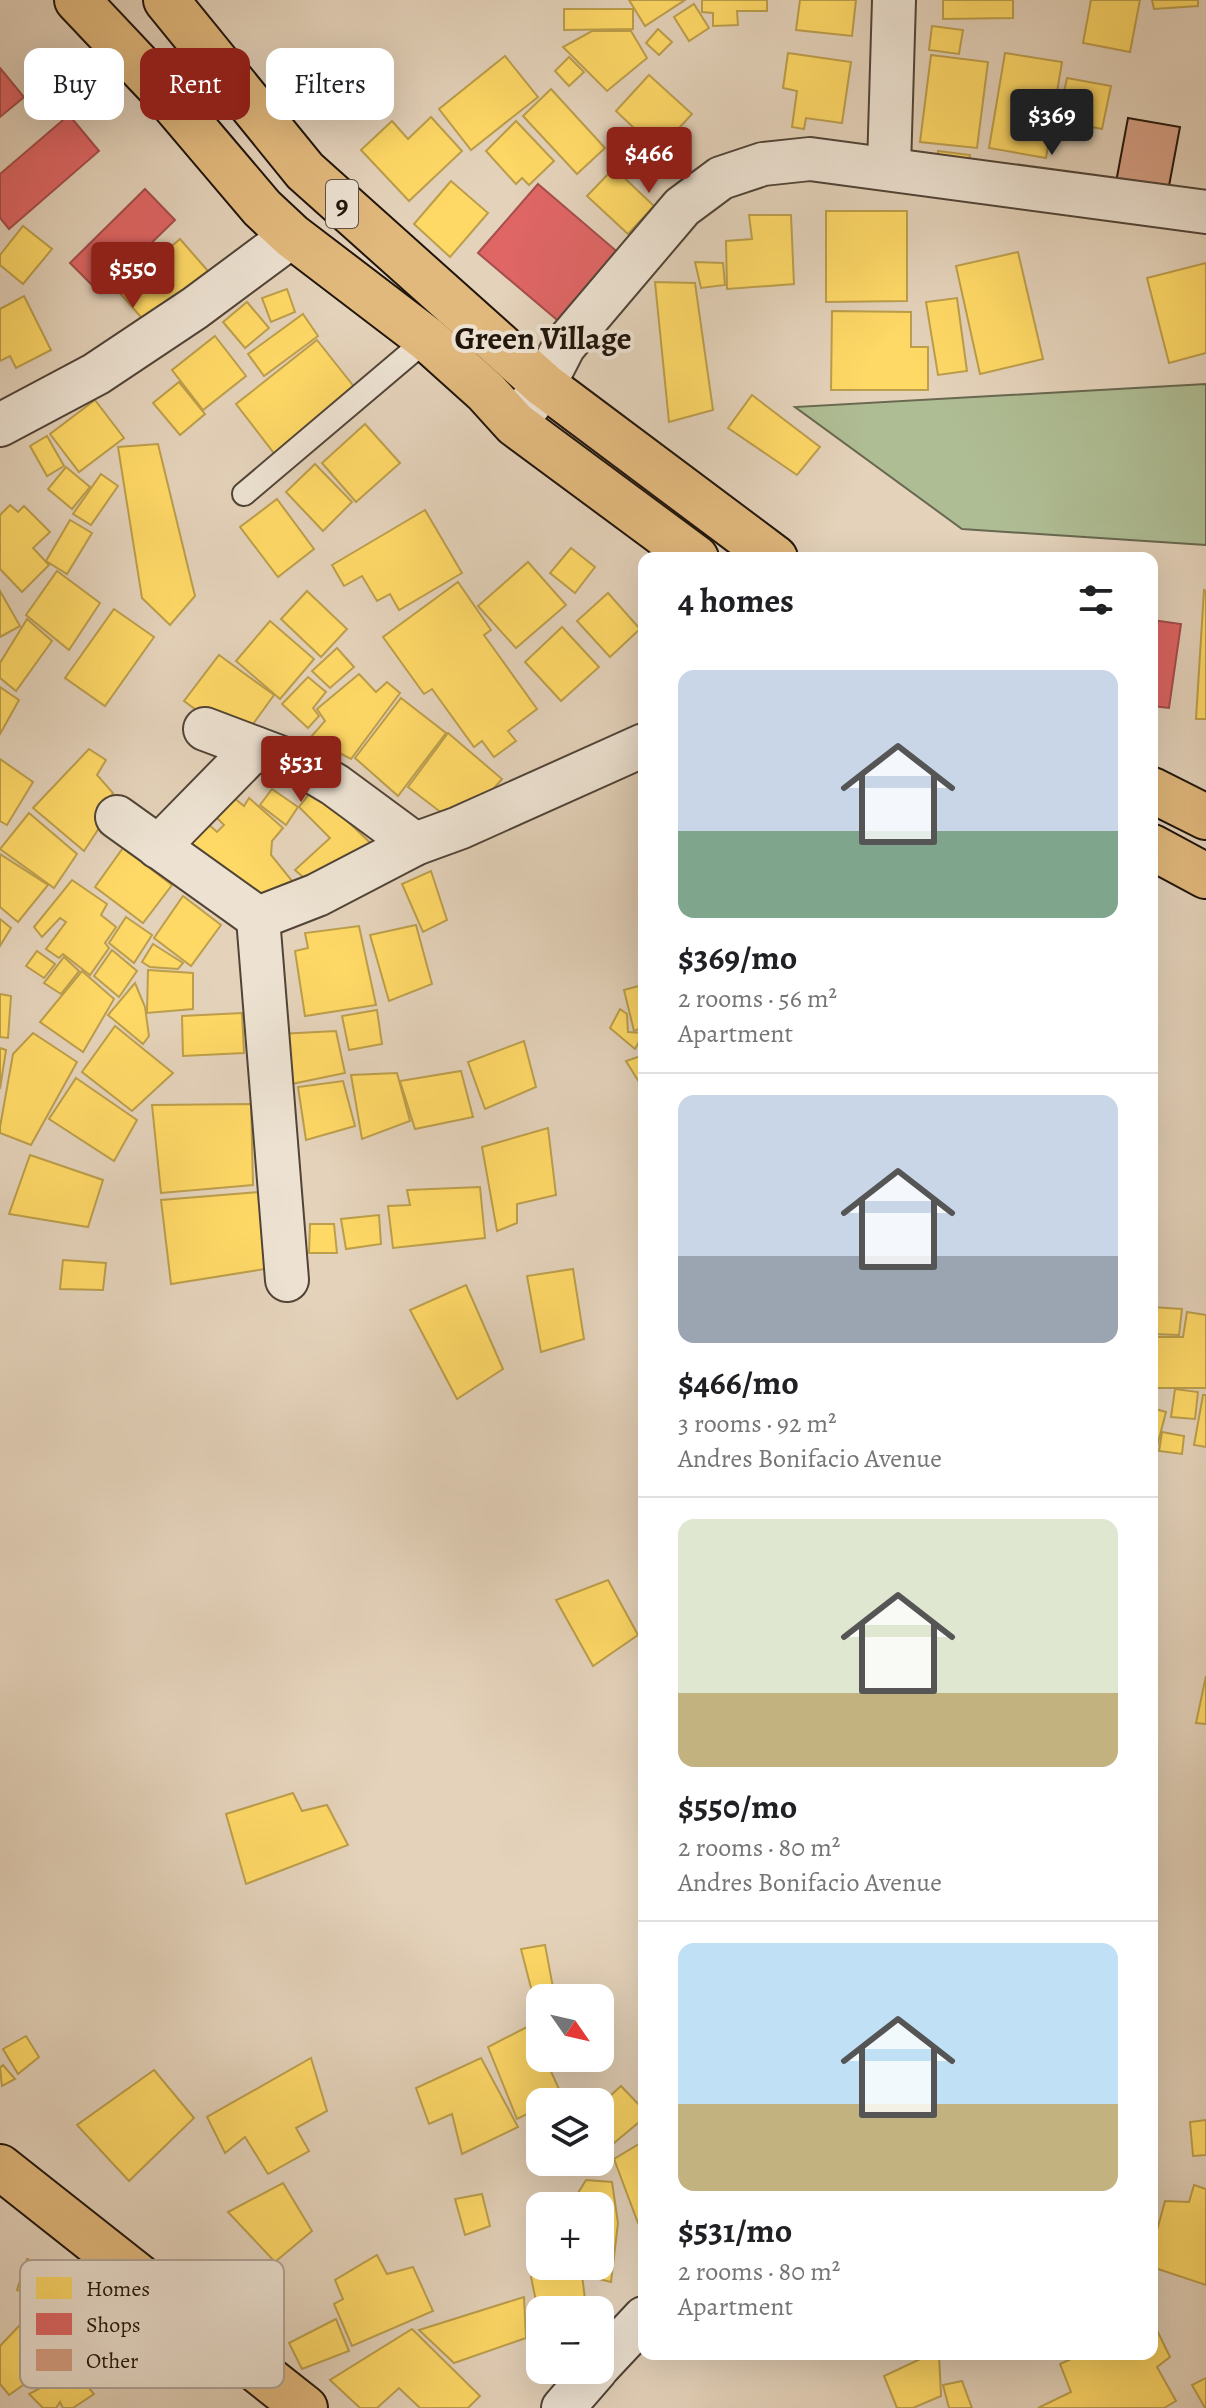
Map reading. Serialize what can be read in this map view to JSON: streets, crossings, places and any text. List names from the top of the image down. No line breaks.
{"streets":{"main road":["9"]},"districts":["Green Village"],"legend":["Homes","Shops","Other"],"north":"bottom right","page":{"chip":["Buy","Rent","Filters"],"price":["$369","$466","$550","$531"],"heading":"4 homes","list":[{"name":"$369/mo","note":"2 rooms · 56 m² · Apartment"},{"name":"$466/mo","note":"3 rooms · 92 m² · Andres Bonifacio Avenue"},{"name":"$550/mo","note":"2 rooms · 80 m² · Andres Bonifacio Avenue"},{"name":"$531/mo","note":"2 rooms · 80 m² · Apartment"}],"map_buttons":["+","−"]}}
